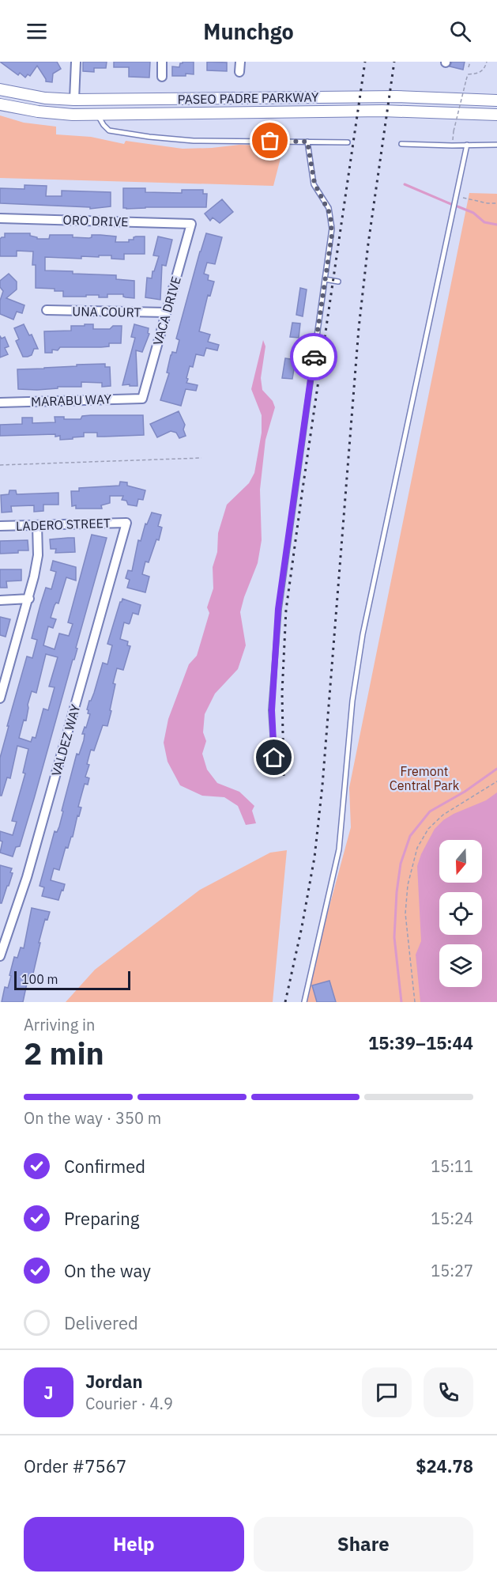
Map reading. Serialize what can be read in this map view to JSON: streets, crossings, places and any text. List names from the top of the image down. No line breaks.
{"streets":{"main road":["PASEO PADRE PARKWAY"],"street":["ORO DRIVE","VACA DRIVE","UNA COURT","MARABU WAY","LADERO STREET","VALDEZ WAY"]},"crossings":[["ORO DRIVE","VACA DRIVE"],["VACA DRIVE","UNA COURT"],["VACA DRIVE","MARABU WAY"],["LADERO STREET","VALDEZ WAY"]],"parks":["Fremont Central Park"],"scale_bar":"100 m","north":"bottom","page":{"header":"Munchgo","scale":"100 m","heading":["2 min","Arriving in","15:39–15:44"],"panel":["Jordan","Courier · 4.9","Order #7567","$24.78"],"bar":"On the way · 350 m","list":[["Confirmed","15:11"],["Preparing","15:24"],["On the way","15:27"],"Delivered"],"round":"J","buttons":["Help","Share"]}}
